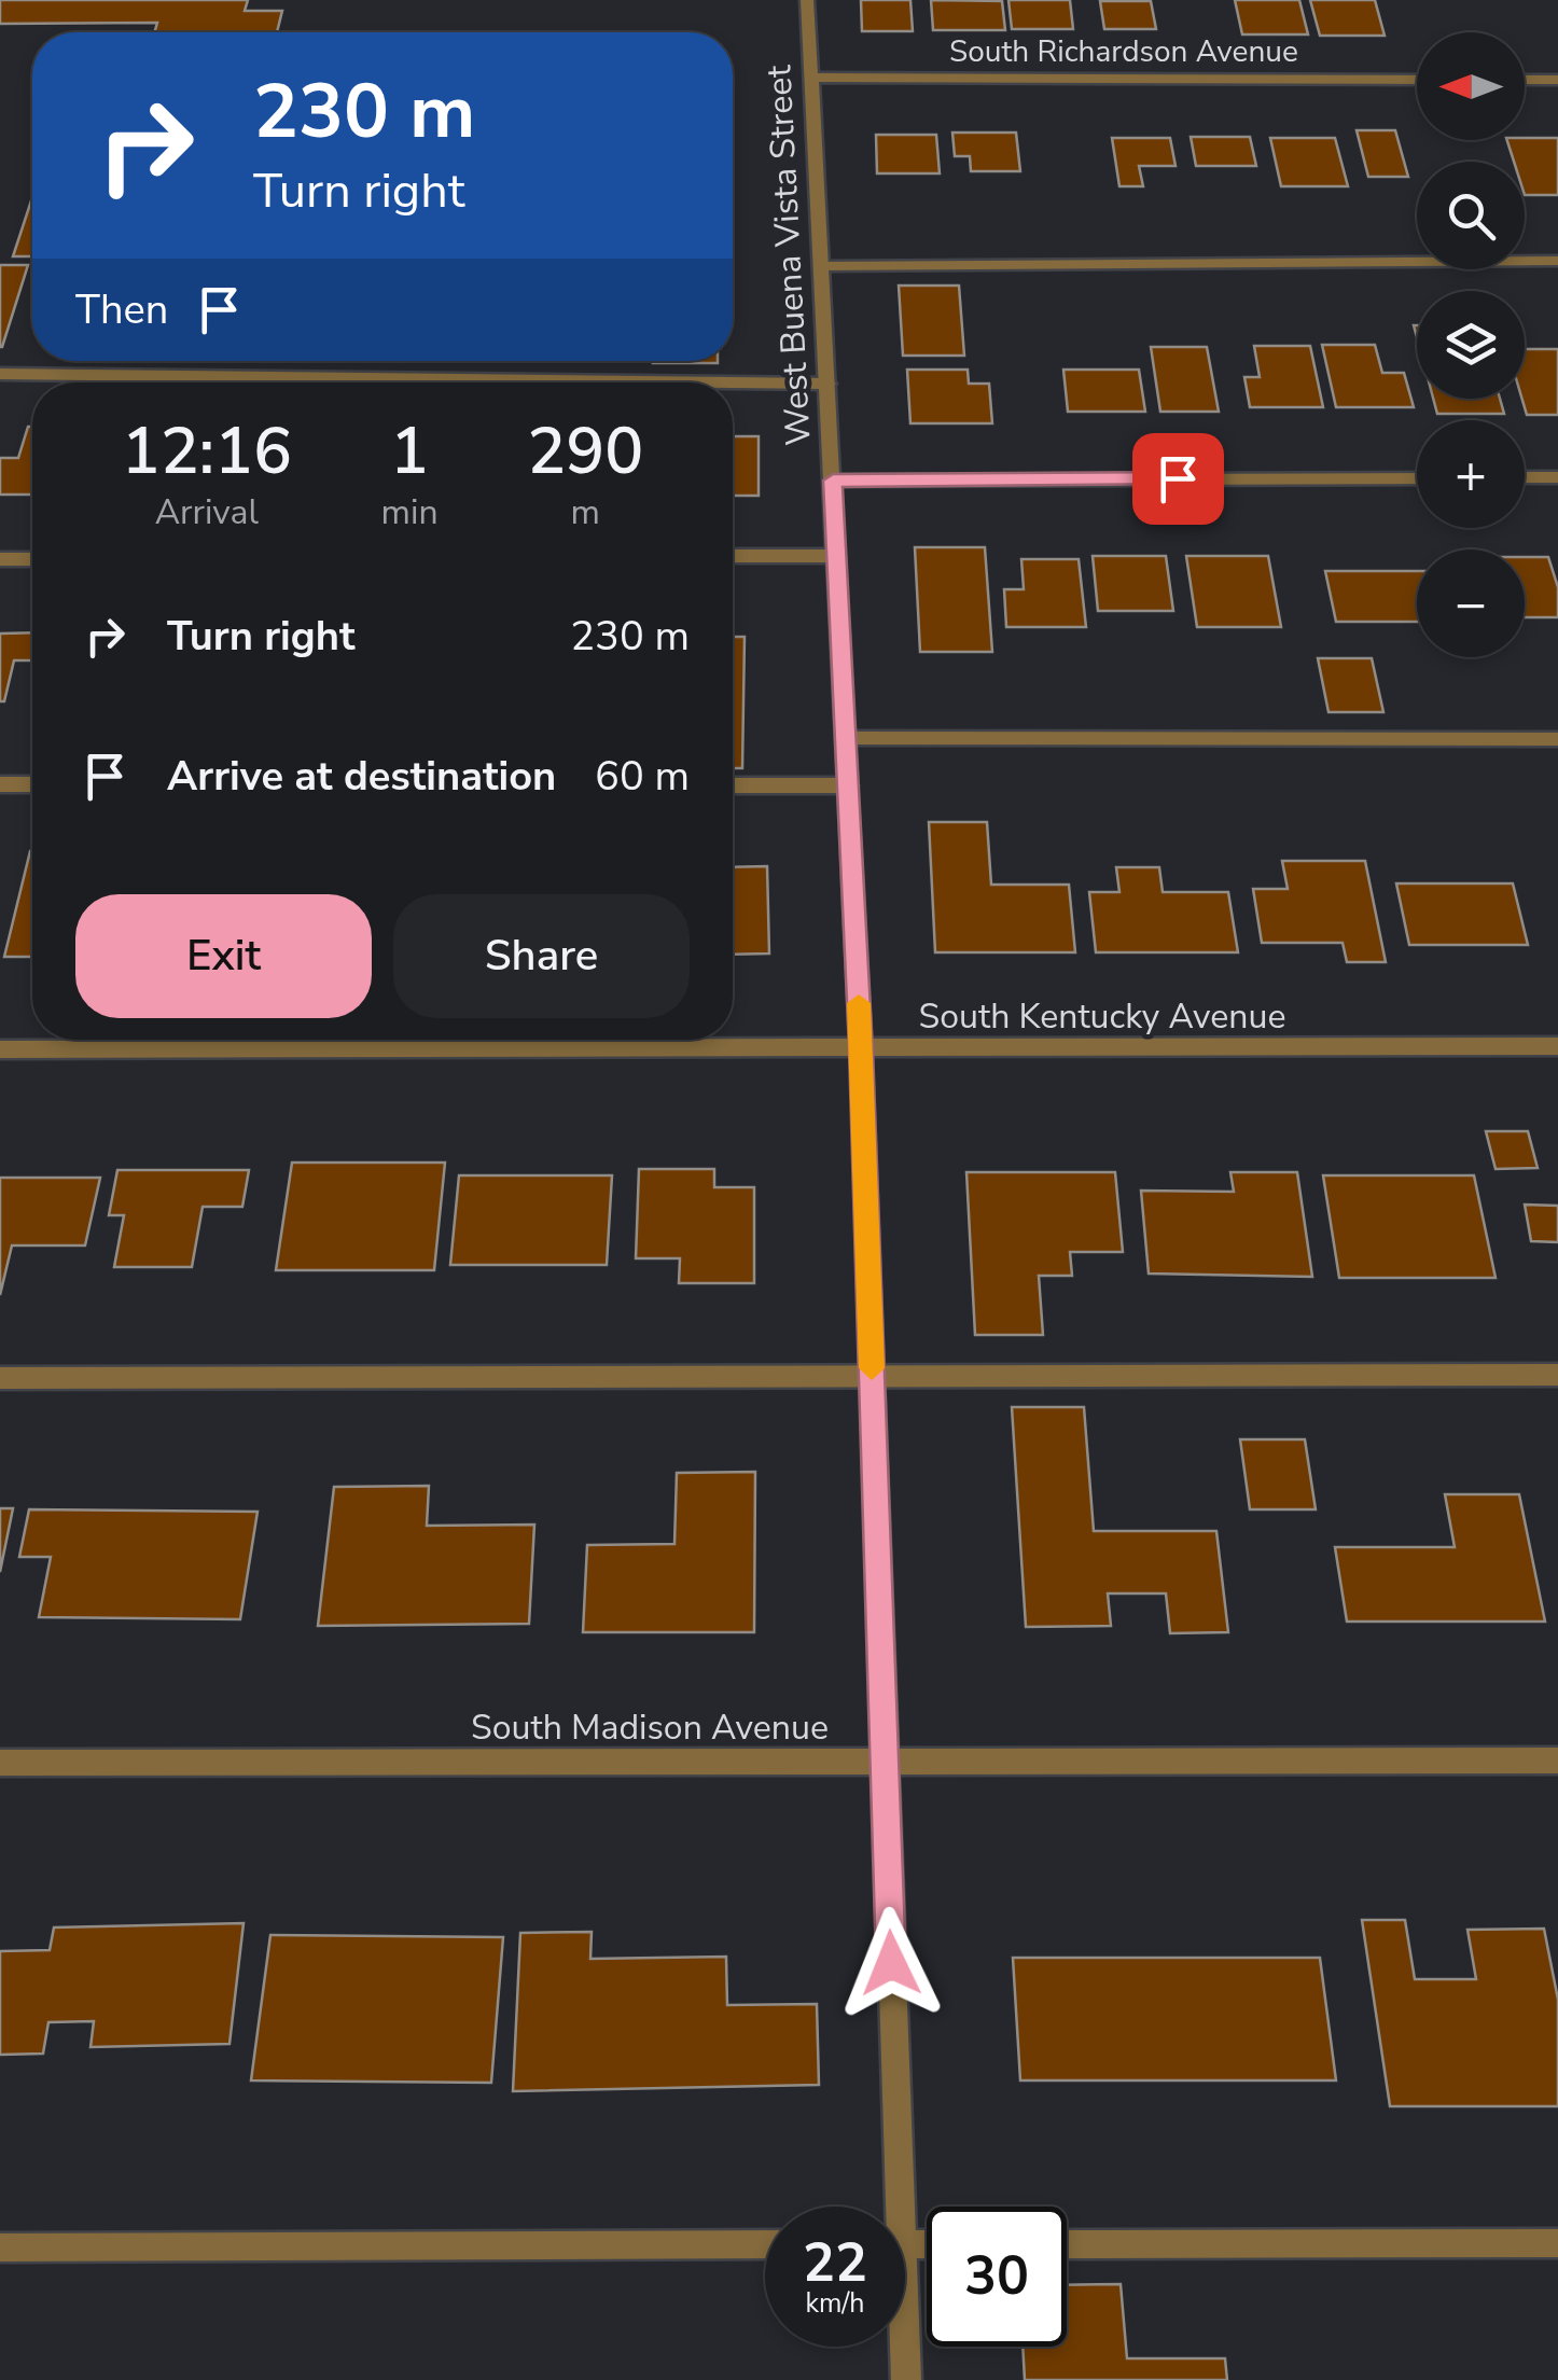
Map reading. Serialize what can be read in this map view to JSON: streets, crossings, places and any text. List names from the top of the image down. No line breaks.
{"streets":{"street":["South Richardson Avenue","West Buena Vista Street","South Kentucky Avenue","South Madison Avenue"]},"crossings":[["South Richardson Avenue","West Buena Vista Street"],["West Buena Vista Street","South Kentucky Avenue"],["West Buena Vista Street","South Madison Avenue"]],"north":"left","page":{"map_buttons":["+","−"],"turn":["230 m","Turn right"],"then":"Then","eta":["12:16","Arrival","1","min","290","m"],"list":[{"name":"Turn right","value":"230 m"},{"name":"Arrive at destination","value":"60 m"}],"buttons":["Exit","Share"],"speed":"22 km/h","limit":"30"}}
